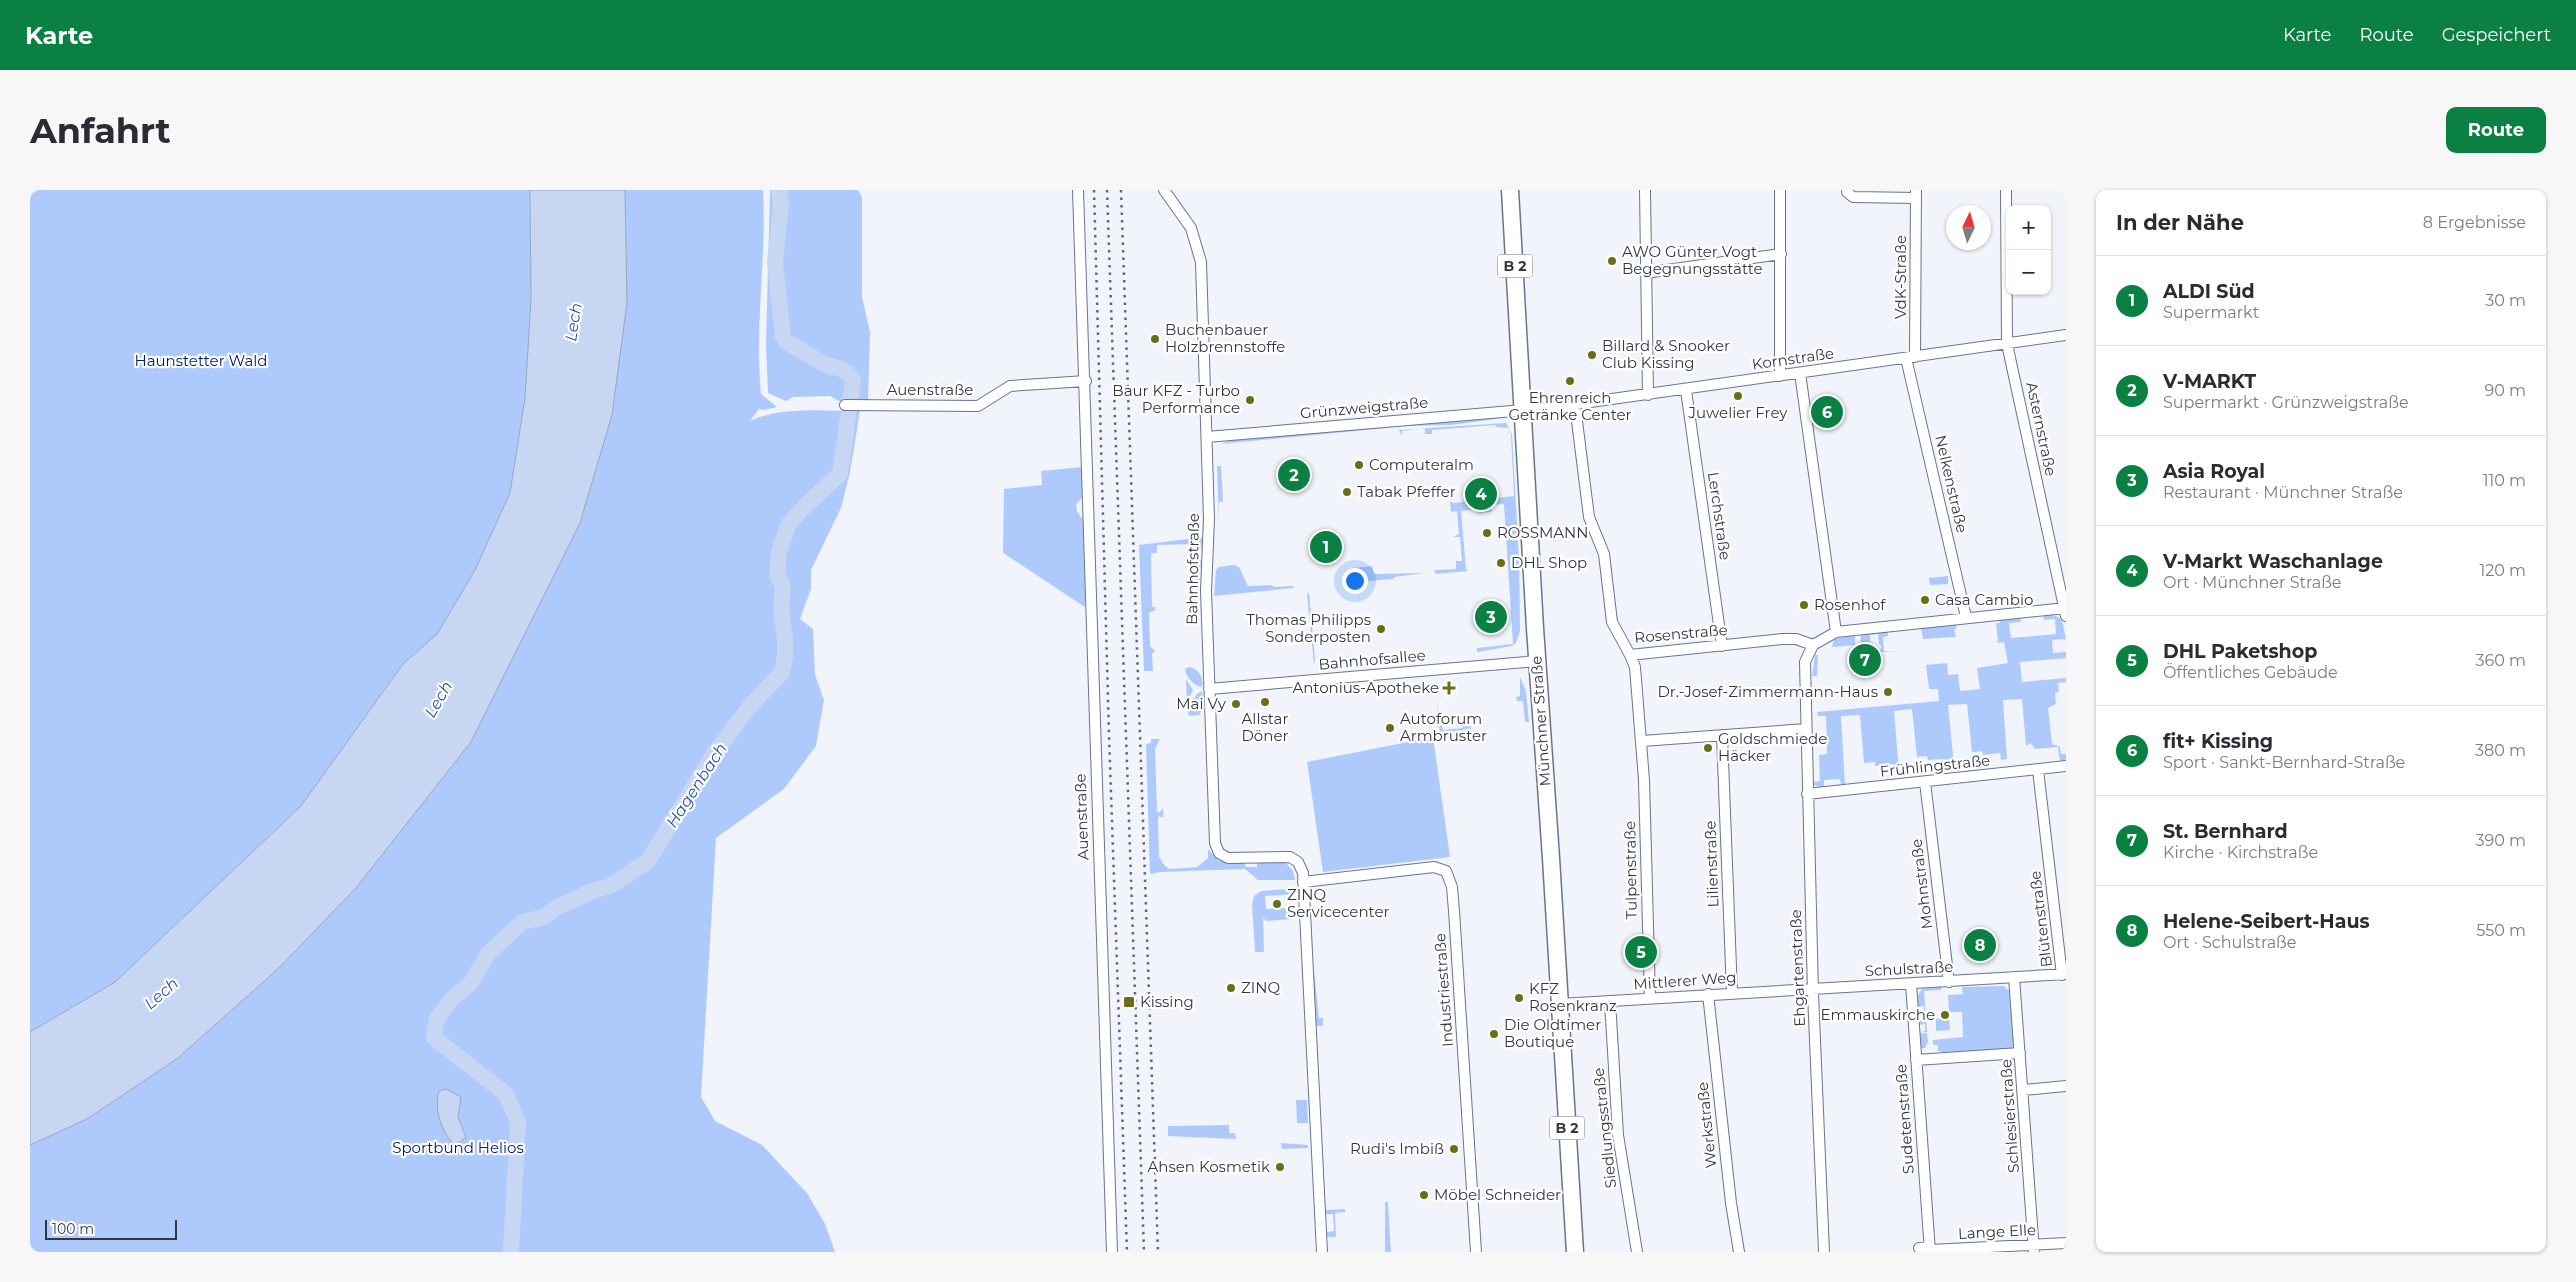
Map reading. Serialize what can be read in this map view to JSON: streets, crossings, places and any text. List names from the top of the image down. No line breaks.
{"streets":{"main road":["B 2","Münchner Straße"],"street":["VdK-Straße","Kornstraße","Auenstraße","Grünzweigstraße","Asternstraße","Nelkenstraße","Lerchstraße","Bahnhofstraße","Rosenstraße","Bahnhofsallee","Frühlingstraße","Lilienstraße","Tulpenstraße","Mohnstraße","Blütenstraße","Ehgartenstraße","Schulstraße","Mittlerer Weg","Industriestraße","Schlesierstraße","Sudetenstraße","Werkstraße","Siedlungsstraße","Lange Elle"]},"crossings":[["VdK-Straße","Kornstraße"],["VdK-Straße","Nelkenstraße"],["Kornstraße","Grünzweigstraße"],["Kornstraße","Asternstraße"],["Kornstraße","Nelkenstraße"],["Kornstraße","Lerchstraße"],["Kornstraße","Rosenstraße"],["Kornstraße","Münchner Straße"],["Grünzweigstraße","Bahnhofstraße"],["Grünzweigstraße","Münchner Straße"],["Lerchstraße","Rosenstraße"],["Bahnhofstraße","Bahnhofsallee"],["Bahnhofstraße","Industriestraße"],["Rosenstraße","Tulpenstraße"],["Rosenstraße","Ehgartenstraße"],["Bahnhofsallee","Münchner Straße"],["Münchner Straße","Mittlerer Weg"],["Frühlingstraße","Mohnstraße"],["Frühlingstraße","Blütenstraße"],["Frühlingstraße","Ehgartenstraße"],["Lilienstraße","Mittlerer Weg"],["Tulpenstraße","Mittlerer Weg"],["Mohnstraße","Schulstraße"],["Blütenstraße","Schulstraße"],["Ehgartenstraße","Schulstraße"],["Ehgartenstraße","Mittlerer Weg"],["Schulstraße","Mittlerer Weg"],["Schulstraße","Schlesierstraße"],["Schulstraße","Sudetenstraße"],["Mittlerer Weg","Werkstraße"],["Mittlerer Weg","Siedlungsstraße"],["Schlesierstraße","Lange Elle"],["Sudetenstraße","Lange Elle"]],"water":["Lech","Hagenbach"],"parks":["Haunstetter Wald","Sportbund Helios"],"places":{"other":["AWO Günter Vogt Begegnungsstätte","Buchenbauer Holzbrennstoffe","Billard & Snooker Club Kissing","Ehrenreich Getränke Center","Juwelier Frey","Baur KFZ - Turbo Performance","Computeralm","Tabak Pfeffer","ROSSMANN","DHL Shop","Casa Cambio","Rosenhof","Thomas Philipps Sonderposten","Dr.-Josef-Zimmermann-Haus","Allstar Döner","Mai Vy","Autoforum Armbruster","Goldschmiede Häcker","ZINQ Servicecenter","ZINQ","KFZ Rosenkranz","Emmauskirche","Die Oldtimer Boutique","Rudi's Imbiß","Ahsen Kosmetik","Möbel Schneider"],"health":["Antonius-Apotheke"],"transit":["Kissing"]},"scale_bar":"100 m","north":"top","page":{"header":"Karte","nav":["Karte","Route","Gespeichert"],"buttons":"Route","title":"Anfahrt","heading":["In der Nähe","8 Ergebnisse"],"map_buttons":["+","−"],"list":[{"mark":"1","name":"ALDI Süd","note":"Supermarkt","value":"30 m"},{"mark":"2","name":"V-MARKT","note":"Supermarkt · Grünzweigstraße","value":"90 m"},{"mark":"3","name":"Asia Royal","note":"Restaurant · Münchner Straße","value":"110 m"},{"mark":"4","name":"V-Markt Waschanlage","note":"Ort · Münchner Straße","value":"120 m"},{"mark":"5","name":"DHL Paketshop","note":"Öffentliches Gebäude","value":"360 m"},{"mark":"6","name":"fit+ Kissing","note":"Sport · Sankt-Bernhard-Straße","value":"380 m"},{"mark":"7","name":"St. Bernhard","note":"Kirche · Kirchstraße","value":"390 m"},{"mark":"8","name":"Helene-Seibert-Haus","note":"Ort · Schulstraße","value":"550 m"}],"pins":["6","2","4","1","3","7","8","5"],"scale":"100 m"}}
